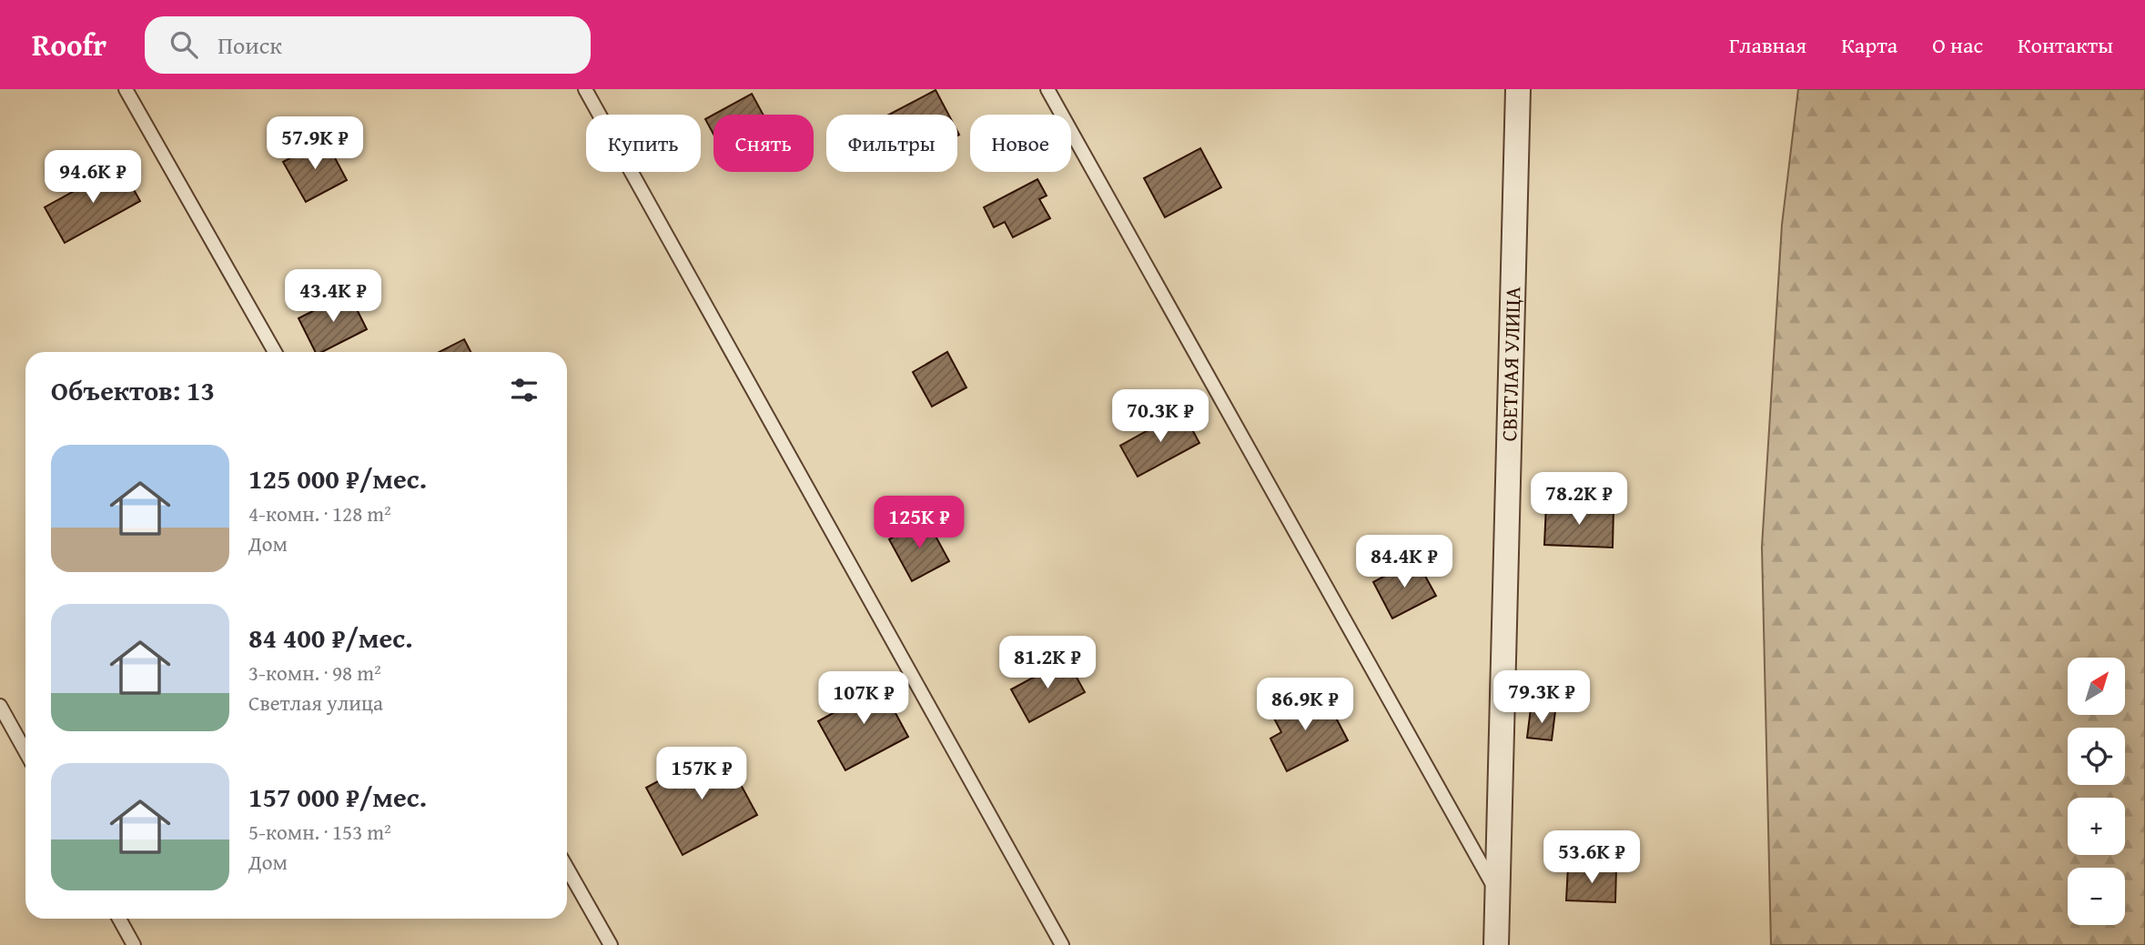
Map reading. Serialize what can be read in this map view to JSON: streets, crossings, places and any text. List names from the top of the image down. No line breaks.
{"streets":{"street":["СВЕТЛАЯ УЛИЦА"]},"north":"top right","page":{"header":"Roofr","search":"Поиск","nav":["Главная","Карта","О нас","Контакты"],"chip":["Купить","Снять","Фильтры","Новое"],"price":["57.9K ₽","94.6K ₽","43.4K ₽","70.3K ₽","78.2K ₽","125K ₽","84.4K ₽","81.2K ₽","79.3K ₽","107K ₽","86.9K ₽","157K ₽","53.6K ₽"],"heading":"Объектов: 13","list":[{"name":"125 000 ₽/мес.","note":"4-комн. · 128 m² · Дом"},{"name":"84 400 ₽/мес.","note":"3-комн. · 98 m² · Светлая улица"},{"name":"157 000 ₽/мес.","note":"5-комн. · 153 m² · Дом"}],"map_buttons":["+","−"]}}
